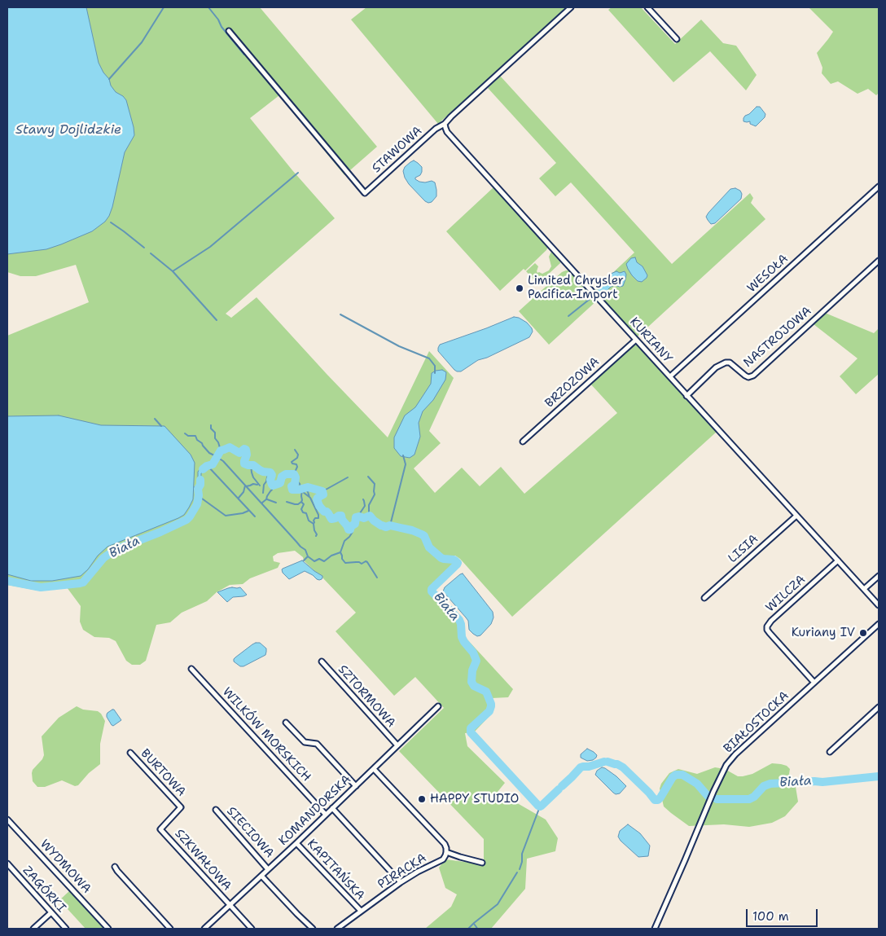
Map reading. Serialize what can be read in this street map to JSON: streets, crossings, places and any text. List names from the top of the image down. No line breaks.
{"streets":{"street":["STAWOWA","WESOŁA","NASTROJOWA","KURIANY","BRZOZOWA","LISIA","WILCZA","SZTORMOWA","BIAŁOSTOCKA","WILKÓW MORSKICH","BURTOWA","KOMANDORSKA","SIECIOWA","SZKWAŁOWA","WYDMOWA","KAPITAŃSKA","PIRACKA","ZAGÓRKI"]},"crossings":[["STAWOWA","KURIANY"],["WESOŁA","KURIANY"],["NASTROJOWA","KURIANY"],["KURIANY","BRZOZOWA"],["KURIANY","LISIA"],["KURIANY","WILCZA"],["WILCZA","BIAŁOSTOCKA"],["SZTORMOWA","KOMANDORSKA"],["WILKÓW MORSKICH","KOMANDORSKA"],["BURTOWA","SZKWAŁOWA"],["KOMANDORSKA","SIECIOWA"],["KOMANDORSKA","SZKWAŁOWA"],["KOMANDORSKA","KAPITAŃSKA"],["KAPITAŃSKA","PIRACKA"]],"water":["Stawy Dojlidzkie","Biała"],"places":["Limited Chrysler Pacifica-Import","Kuriany IV","HAPPY STUDIO"],"scale_bar":"100 m"}
